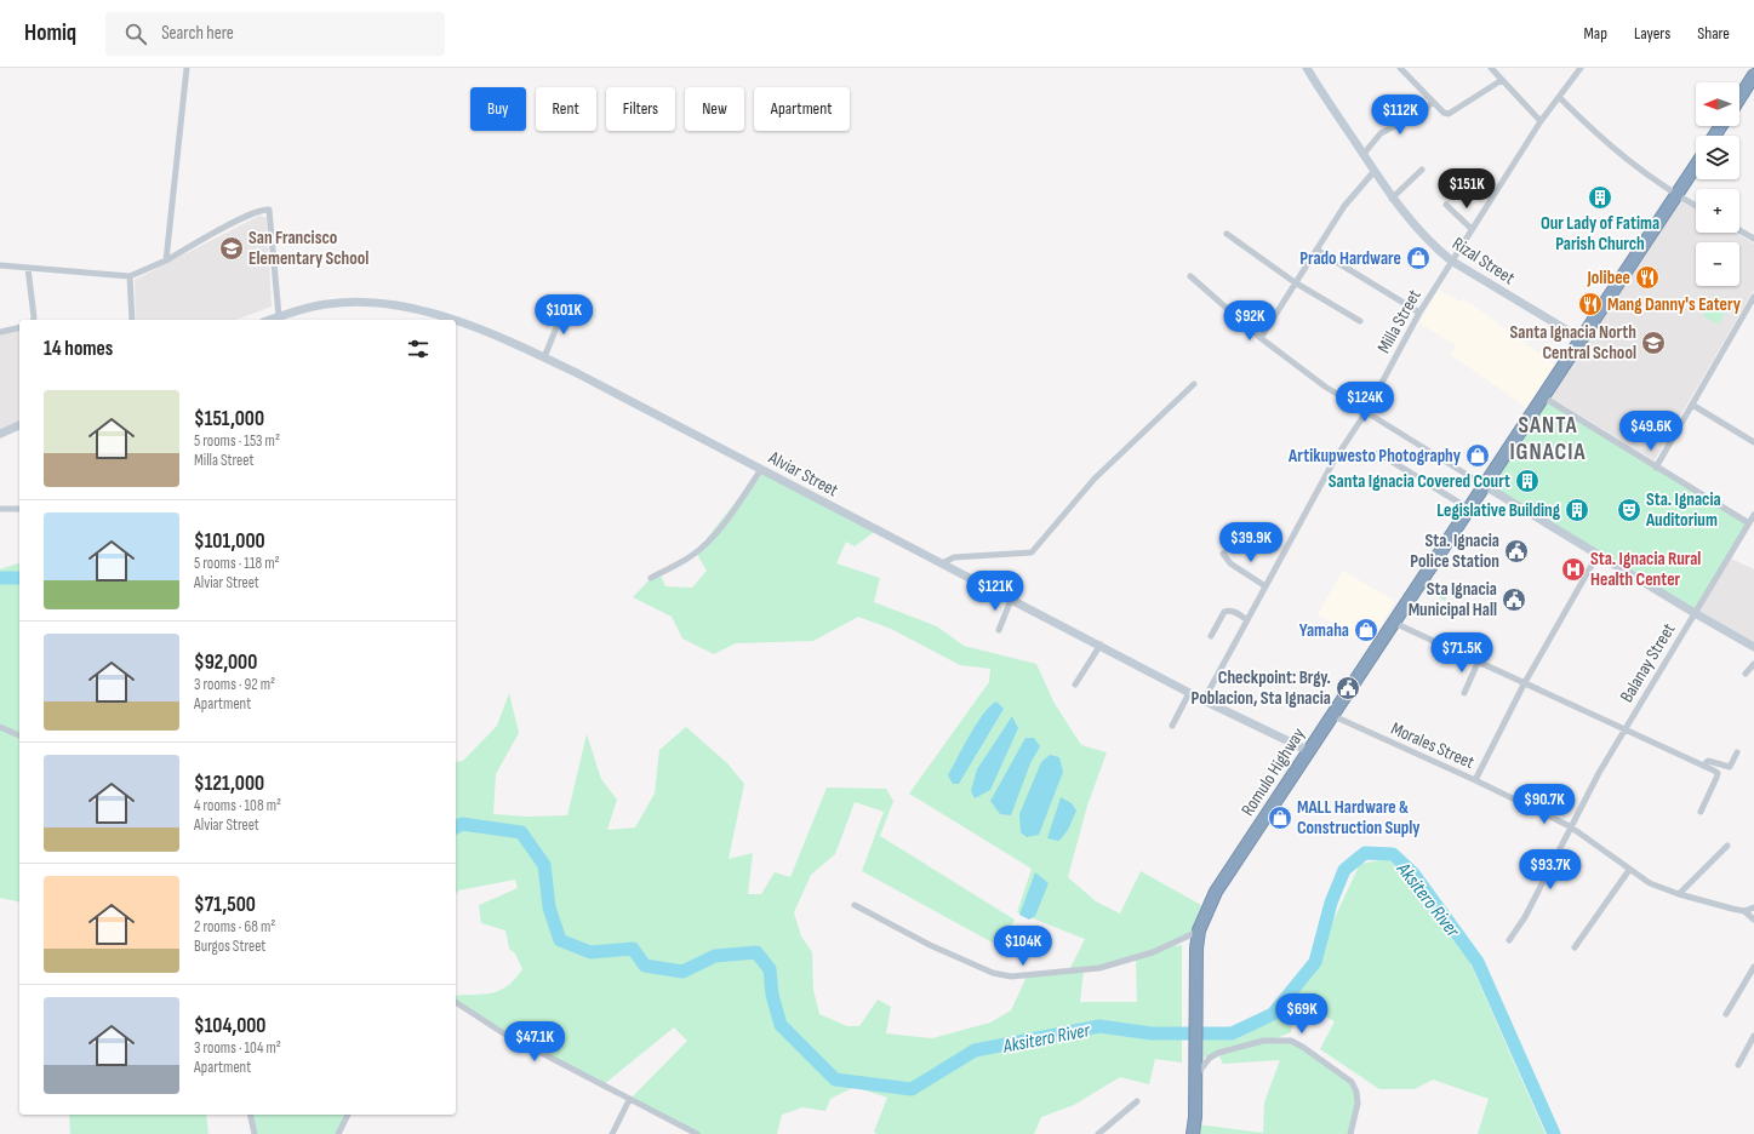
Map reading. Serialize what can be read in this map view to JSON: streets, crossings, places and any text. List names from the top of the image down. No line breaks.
{"streets":{"highway":["Romulo Highway"],"street":["Rizal Street","Milla Street","Alviar Street","Balanay Street","Morales Street"]},"crossings":[["Rizal Street","Milla Street"],["Rizal Street","Romulo Highway"],["Milla Street","Alviar Street"],["Alviar Street","Romulo Highway"],["Balanay Street","Morales Street"],["Morales Street","Romulo Highway"]],"districts":["SANTA IGNACIA"],"water":["Aksitero River"],"places":{"building":["Our Lady of Fatima Parish Church","Santa Ignacia Covered Court","Legislative Building"],"school or university":["San Francisco Elementary School","Santa Ignacia North Central School"],"shop":["Prado Hardware","Artikupwesto Photography","Yamaha","MALL Hardware & Construction Suply"],"restaurant":["Jolibee","Mang Danny's Eatery"],"theatre":["Sta. Ignacia Auditorium"],"public building":["Sta. Ignacia Police Station","Sta Ignacia Municipal Hall","Checkpoint: Brgy. Poblacion, Sta Ignacia"],"hospital":["Sta. Ignacia Rural Health Center"]},"north":"left","page":{"header":"Homiq","search":"Search here","nav":["Map","Layers","Share"],"map_buttons":["+","−"],"chip":["Buy","Rent","Filters","New","Apartment"],"price":["$112K","$151K","$101K","$92K","$124K","$49.6K","$39.9K","$121K","$71.5K","$90.7K","$93.7K","$104K","$69K","$47.1K"],"heading":"14 homes","list":[{"name":"$151,000","note":"5 rooms · 153 m² · Milla Street"},{"name":"$101,000","note":"5 rooms · 118 m² · Alviar Street"},{"name":"$92,000","note":"3 rooms · 92 m² · Apartment"},{"name":"$121,000","note":"4 rooms · 108 m² · Alviar Street"},{"name":"$71,500","note":"2 rooms · 68 m² · Burgos Street"},{"name":"$104,000","note":"3 rooms · 104 m² · Apartment"}]}}
